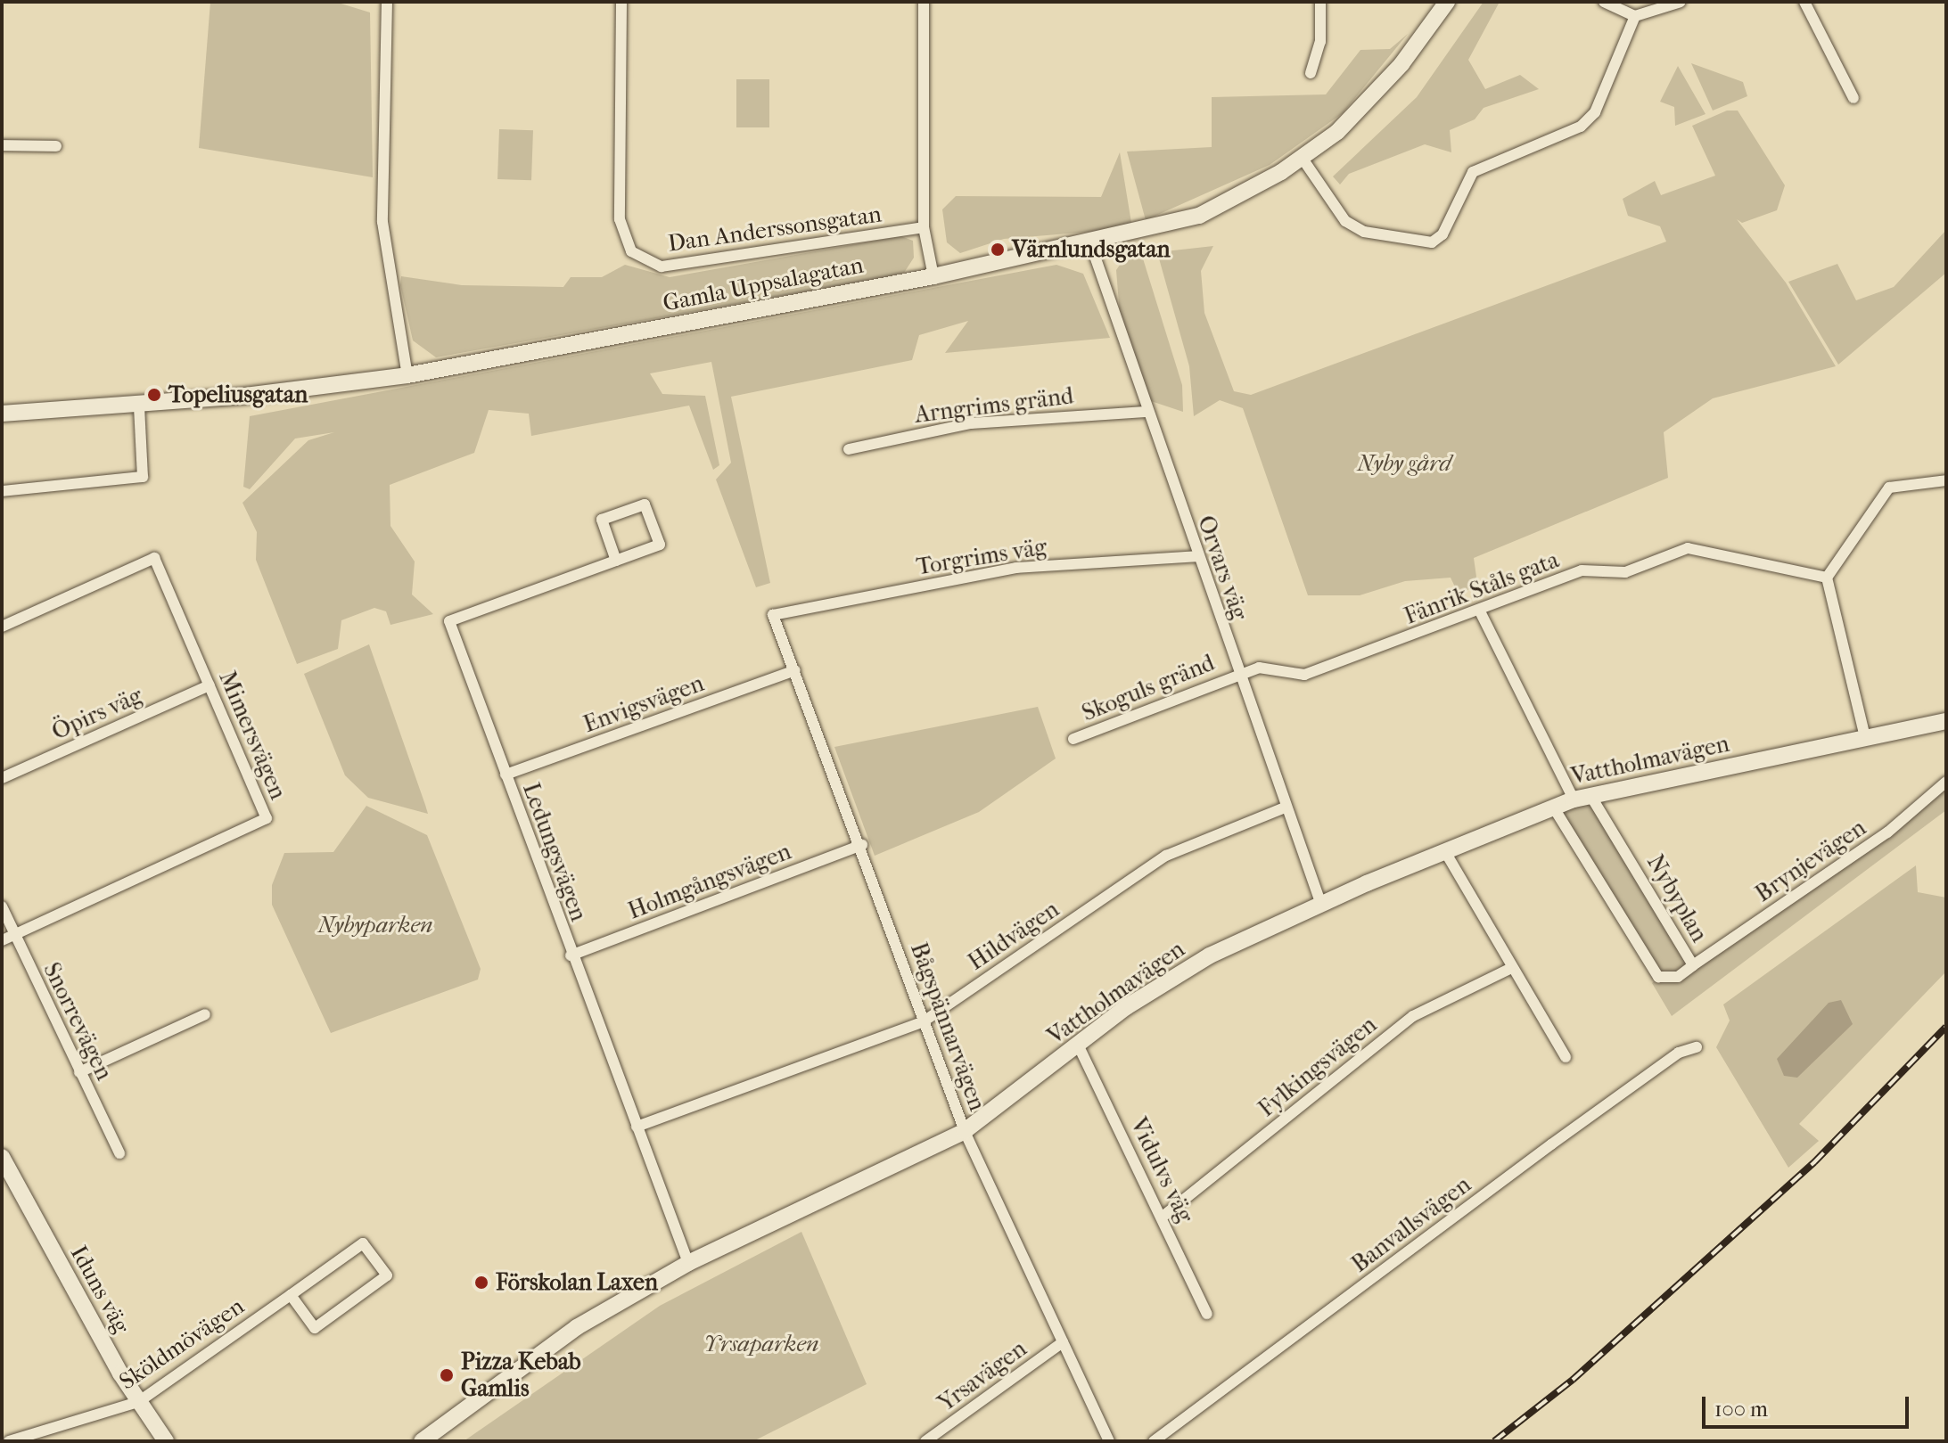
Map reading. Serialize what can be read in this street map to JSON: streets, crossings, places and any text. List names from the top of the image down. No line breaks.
{"streets":{"street":["Dan Anderssonsgatan","Gamla Uppsalagatan","Arngrims gränd","Torgrims väg","Orvars väg","Fänrik Ståls gata","Skoguls gränd","Envigsvägen","Öpirs väg","Mimersvägen","Vattholmavägen","Ledungsvägen","Brynjevägen","Holmgångsvägen","Nybyplan","Hildvägen","Snorrevägen","Bågspännarvägen","Fylkingsvägen","Vidulvs väg","Banvallsvägen","Iduns väg","Sköldmövägen","Yrsavägen"]},"crossings":[["Gamla Uppsalagatan","Orvars väg"],["Arngrims gränd","Orvars väg"],["Torgrims väg","Orvars väg"],["Torgrims väg","Bågspännarvägen"],["Orvars väg","Fänrik Ståls gata"],["Orvars väg","Skoguls gränd"],["Orvars väg","Vattholmavägen"],["Orvars väg","Hildvägen"],["Fänrik Ståls gata","Skoguls gränd"],["Envigsvägen","Ledungsvägen"],["Envigsvägen","Bågspännarvägen"],["Öpirs väg","Mimersvägen"],["Mimersvägen","Snorrevägen"],["Vattholmavägen","Ledungsvägen"],["Vattholmavägen","Nybyplan"],["Vattholmavägen","Bågspännarvägen"],["Vattholmavägen","Vidulvs väg"],["Ledungsvägen","Holmgångsvägen"],["Ledungsvägen","Hildvägen"],["Brynjevägen","Nybyplan"],["Holmgångsvägen","Bågspännarvägen"],["Hildvägen","Bågspännarvägen"],["Bågspännarvägen","Yrsavägen"],["Fylkingsvägen","Vidulvs väg"],["Iduns väg","Sköldmövägen"]],"parks":["Nyby gård","Nybyparken","Yrsaparken"],"places":["Värnlundsgatan","Topeliusgatan","Förskolan Laxen","Pizza Kebab Gamlis"],"scale_bar":"100 m"}
